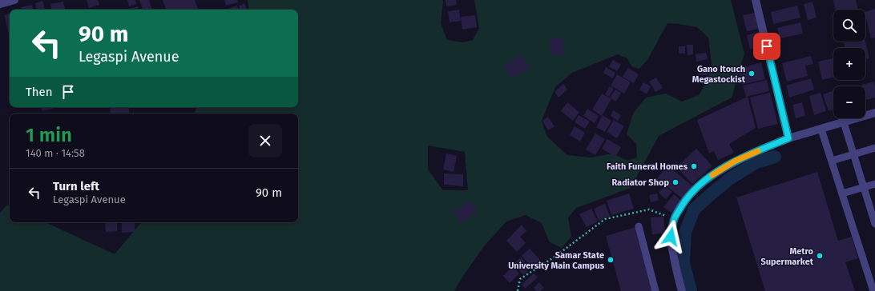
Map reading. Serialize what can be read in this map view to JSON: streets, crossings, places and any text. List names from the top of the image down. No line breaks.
{"places":["Gano Itouch Megastockist","Faith Funeral Homes","Radiator Shop","Metro Supermarket","Samar State University Main Campus"],"page":{"map_buttons":["+","−"],"turn":["90 m","Legaspi Avenue"],"then":"Then","heading":["1 min","140 m · 14:58"],"list":[{"name":"Turn left","note":"Legaspi Avenue","value":"90 m"}]}}
